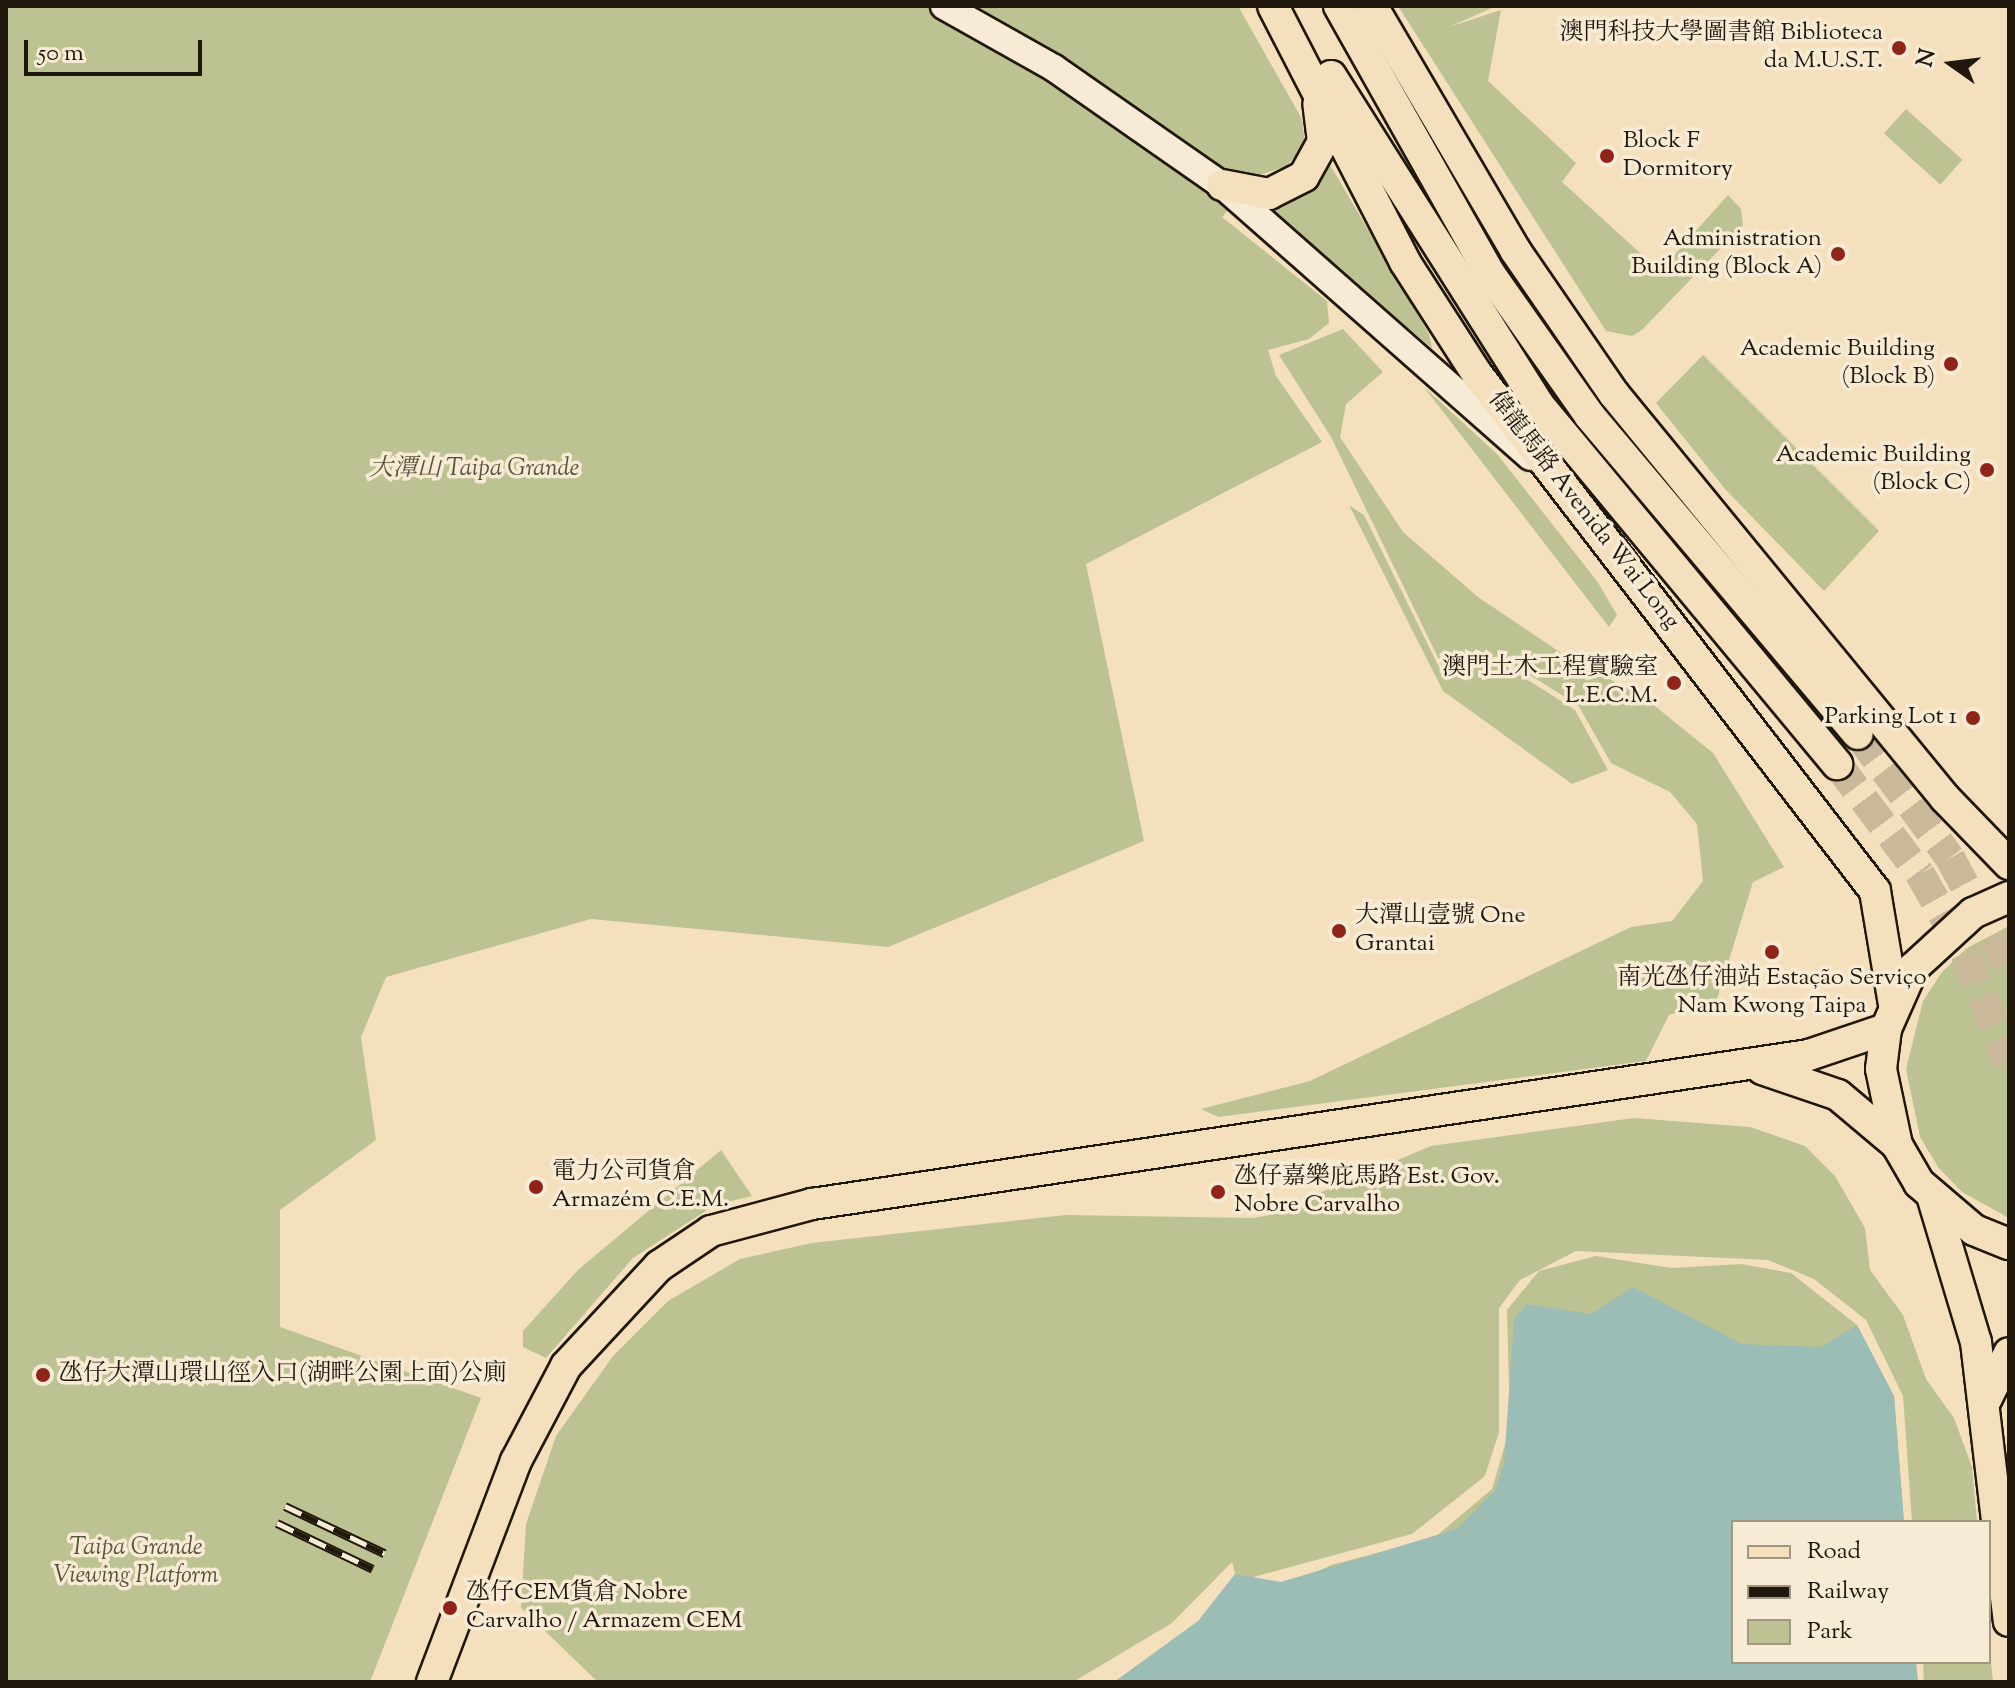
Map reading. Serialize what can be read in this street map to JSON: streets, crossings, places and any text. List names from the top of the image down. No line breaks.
{"streets":{"main road":["偉龍馬路 Avenida Wai Long"]},"parks":["大潭山 Taipa Grande","Taipa Grande Viewing Platform"],"places":["澳門科技大學圖書館 Biblioteca da M.U.S.T.","Block F Dormitory","Administration Building (Block A)","Academic Building (Block B)","Academic Building (Block C)","澳門土木工程實驗室 L.E.C.M.","Parking Lot 1","大潭山壹號 One Grantai","南光氹仔油站 Estação Serviço Nam Kwong Taipa","電力公司貨倉 Armazém C.E.M.","氹仔嘉樂庇馬路 Est. Gov. Nobre Carvalho","氹仔大潭山環山徑入口(湖畔公園上面)公廁","氹仔CEM貨倉 Nobre Carvalho / Armazem CEM"],"legend":["Road","Railway","Park"],"scale_bar":"50 m","north":"left"}
